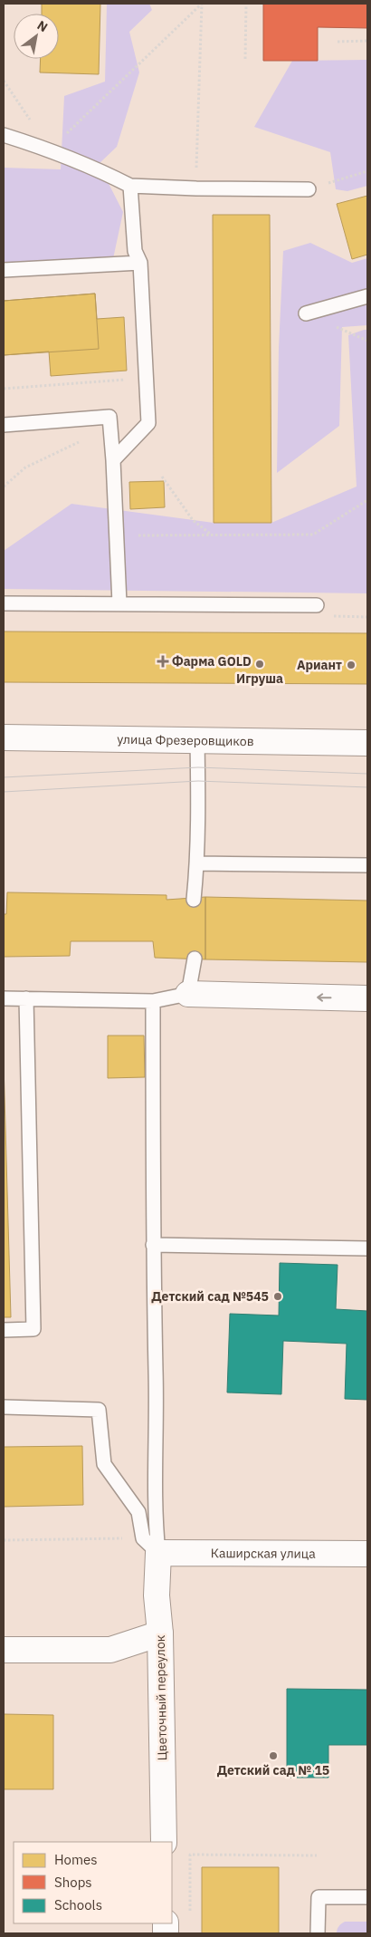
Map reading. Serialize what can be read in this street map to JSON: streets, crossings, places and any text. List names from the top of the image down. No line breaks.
{"streets":{"street":["улица Фрезеровщиков","Каширская улица","Цветочный переулок"]},"crossings":[["Каширская улица","Цветочный переулок"]],"places":{"health":["Фарма GOLD"],"other":["Игруша","Ариант","Детский сад №545","Детский сад № 15"]},"legend":["Homes","Shops","Schools"],"north":"top right"}
